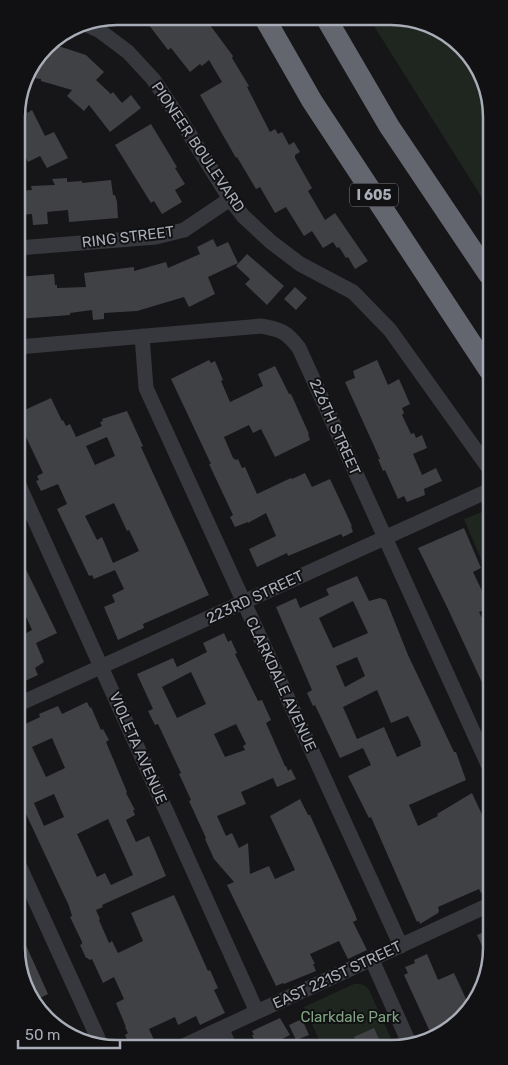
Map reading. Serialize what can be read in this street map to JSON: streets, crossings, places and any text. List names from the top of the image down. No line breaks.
{"streets":{"highway":["I 605"],"street":["PIONEER BOULEVARD","RING STREET","226TH STREET","223RD STREET","CLARKDALE AVENUE","VIOLETA AVENUE","EAST 221ST STREET"]},"crossings":[["PIONEER BOULEVARD","RING STREET"],["226TH STREET","223RD STREET"],["226TH STREET","CLARKDALE AVENUE"],["223RD STREET","CLARKDALE AVENUE"],["223RD STREET","VIOLETA AVENUE"],["CLARKDALE AVENUE","EAST 221ST STREET"],["VIOLETA AVENUE","EAST 221ST STREET"]],"parks":["Clarkdale Park"],"scale_bar":"50 m"}
